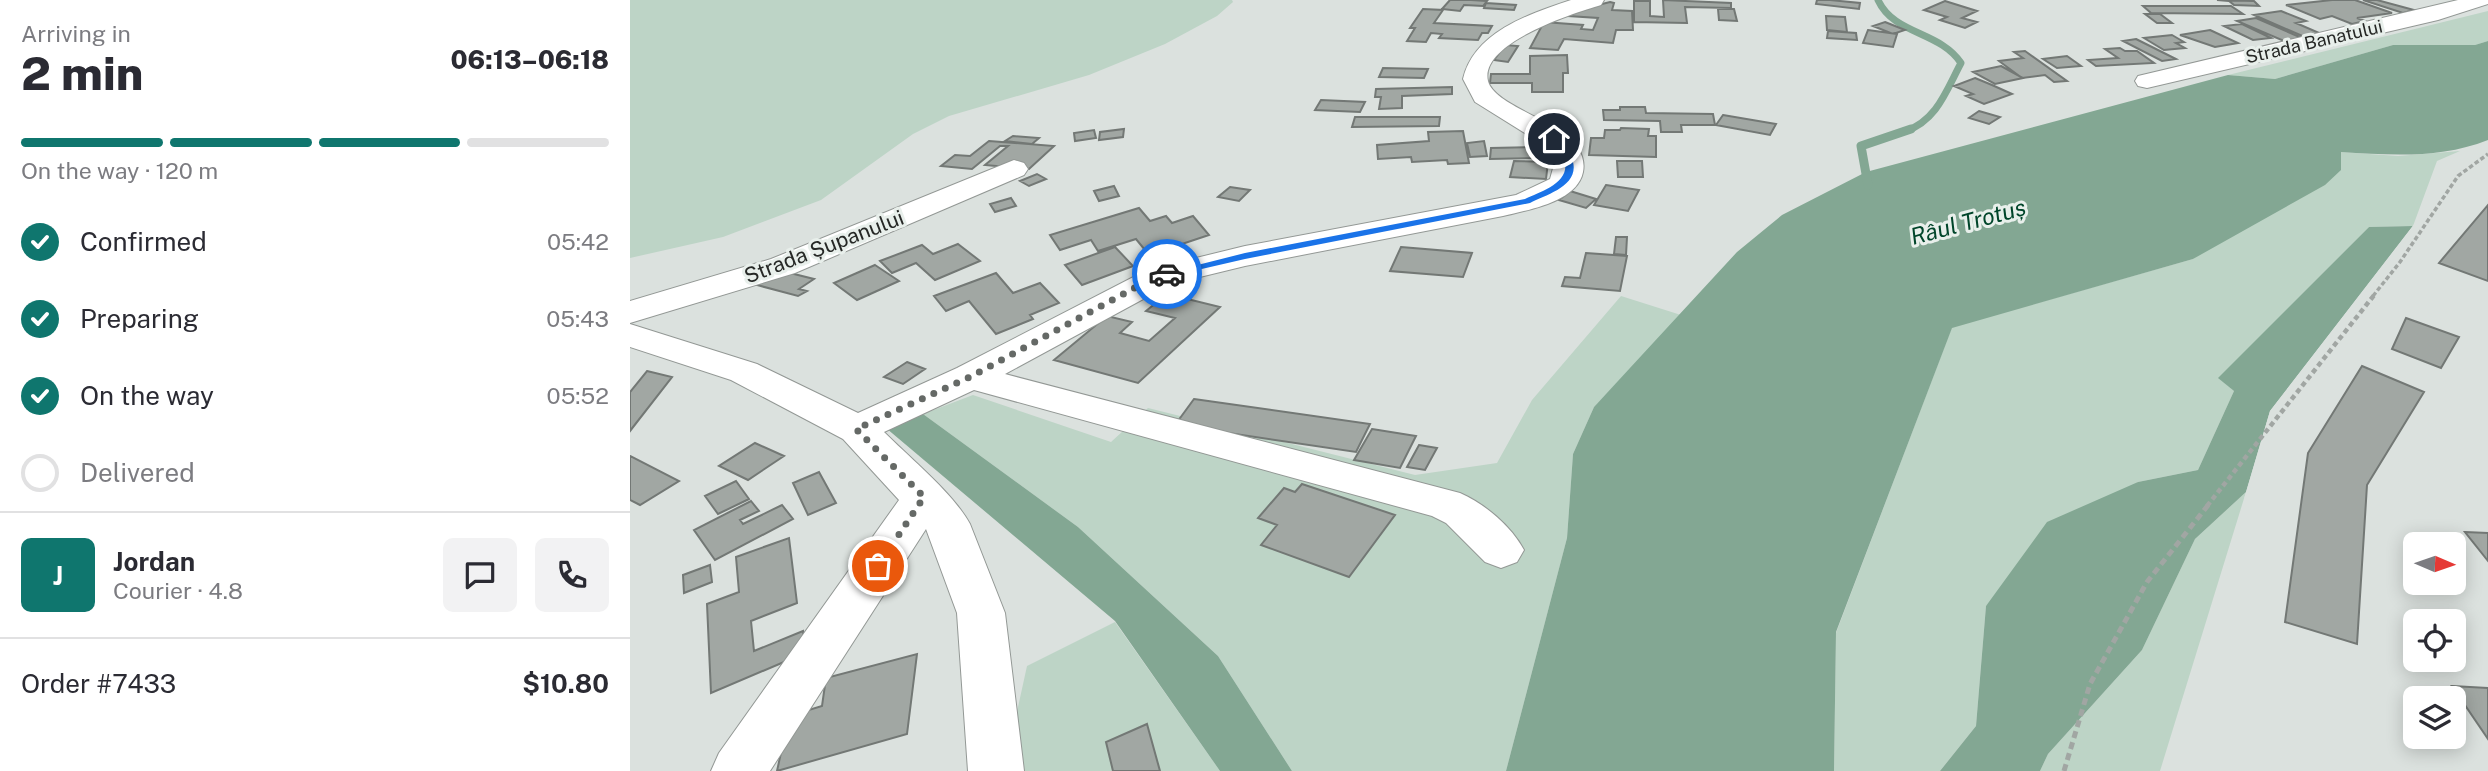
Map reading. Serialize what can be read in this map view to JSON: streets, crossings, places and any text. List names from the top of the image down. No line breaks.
{"streets":{"street":["Strada Banatului","Strada Șupanului"]},"water":["Râul Trotuș"],"north":"right","page":{"heading":["2 min","Arriving in","06:13–06:18"],"panel":["Jordan","Courier · 4.8","Order #7433","$10.80"],"bar":"On the way · 120 m","list":[["Confirmed","05:42"],["Preparing","05:43"],["On the way","05:52"],"Delivered"],"round":"J"}}
